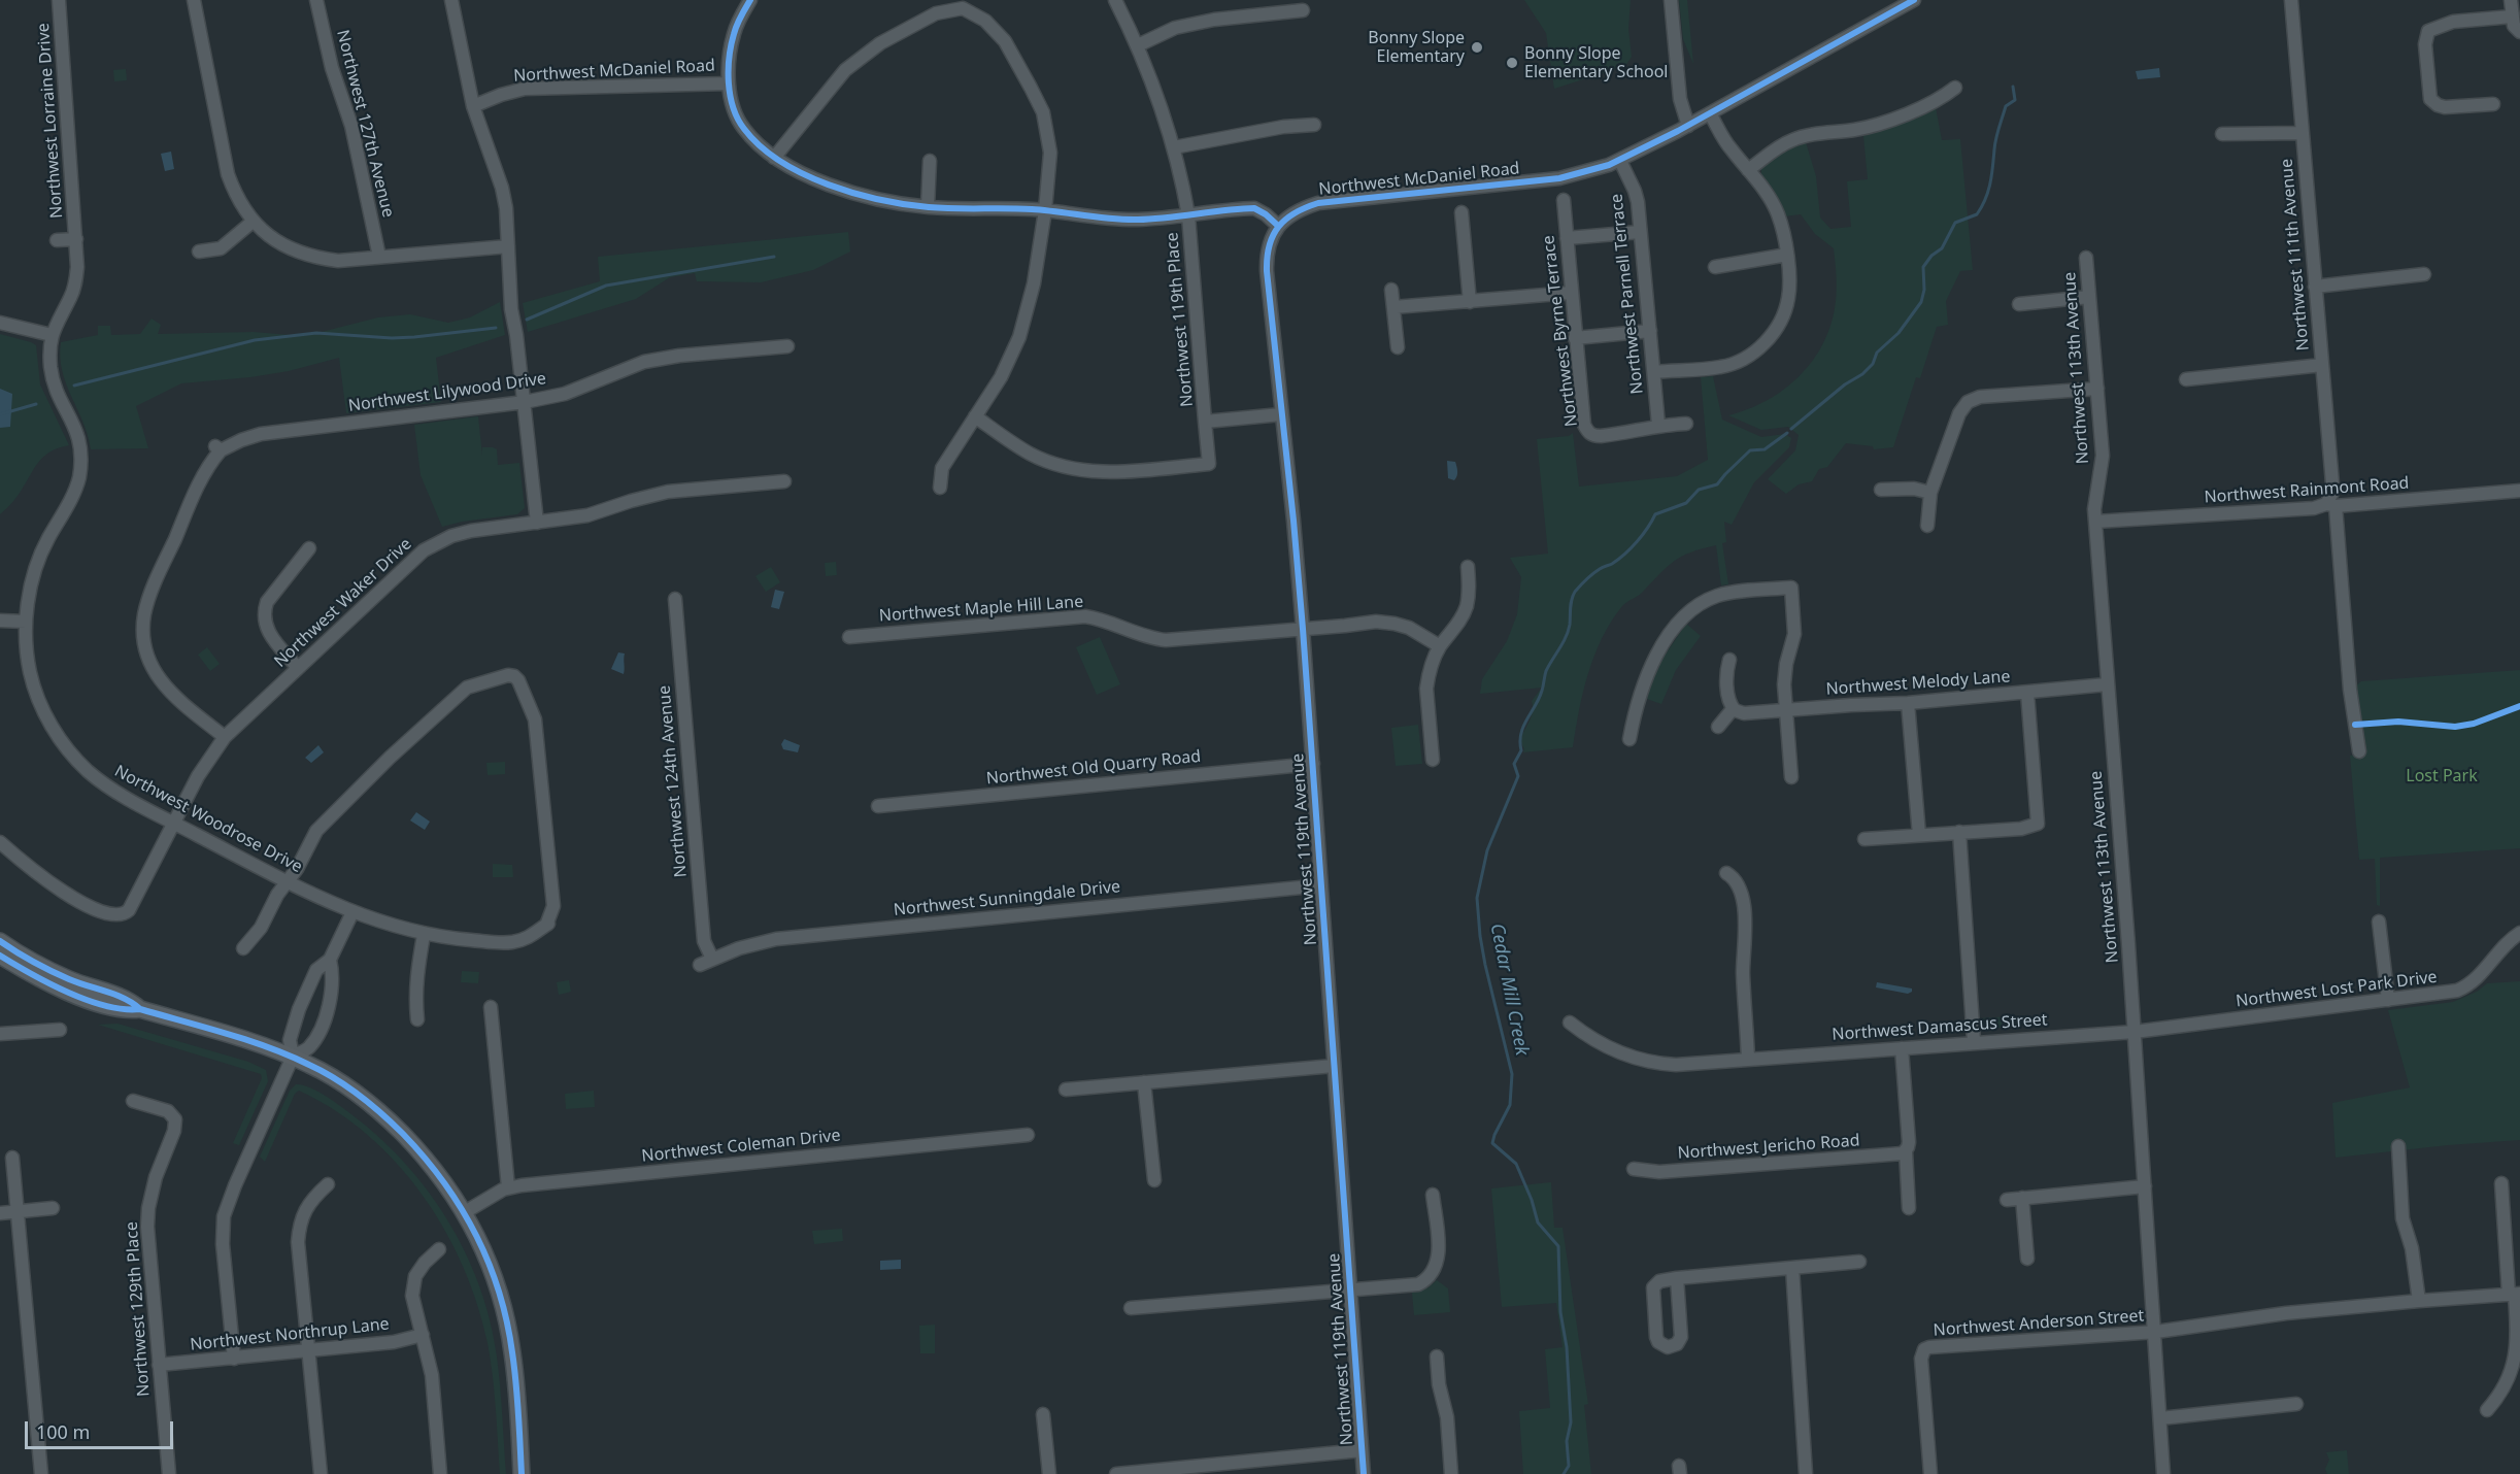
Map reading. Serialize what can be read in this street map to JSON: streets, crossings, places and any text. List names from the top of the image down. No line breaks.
{"streets":{"street":["Northwest McDaniel Road","Northwest Lorraine Drive","Northwest 127th Avenue","Northwest 111th Avenue","Northwest Parnell Terrace","Northwest 119th Place","Northwest Byrne Terrace","Northwest 113th Avenue","Northwest Lilywood Drive","Northwest Rainmont Road","Northwest Waker Drive","Northwest Maple Hill Lane","Northwest Melody Lane","Northwest Old Quarry Road","Northwest 124th Avenue","Northwest Woodrose Drive","Northwest 119th Avenue","Northwest Sunningdale Drive","Northwest Lost Park Drive","Northwest Damascus Street","Northwest Coleman Drive","Northwest Jericho Road","Northwest 129th Place","Northwest Anderson Street","Northwest Northrup Lane"]},"crossings":[["Northwest McDaniel Road","Northwest Parnell Terrace"],["Northwest McDaniel Road","Northwest 119th Place"],["Northwest McDaniel Road","Northwest 119th Avenue"],["Northwest Lorraine Drive","Northwest Woodrose Drive"],["Northwest 111th Avenue","Northwest Rainmont Road"],["Northwest Parnell Terrace","Northwest Byrne Terrace"],["Northwest 113th Avenue","Northwest Rainmont Road"],["Northwest 113th Avenue","Northwest Melody Lane"],["Northwest 113th Avenue","Northwest Lost Park Drive"],["Northwest 113th Avenue","Northwest Damascus Street"],["Northwest 113th Avenue","Northwest Anderson Street"],["Northwest Lilywood Drive","Northwest Waker Drive"],["Northwest Waker Drive","Northwest Woodrose Drive"],["Northwest Maple Hill Lane","Northwest 119th Avenue"],["Northwest Old Quarry Road","Northwest 119th Avenue"],["Northwest 124th Avenue","Northwest Sunningdale Drive"],["Northwest 119th Avenue","Northwest Sunningdale Drive"],["Northwest Lost Park Drive","Northwest Damascus Street"],["Northwest 129th Place","Northwest Northrup Lane"]],"water":["Cedar Mill Creek"],"parks":["Lost Park"],"places":["Bonny Slope Elementary","Bonny Slope Elementary School"],"scale_bar":"100 m"}
